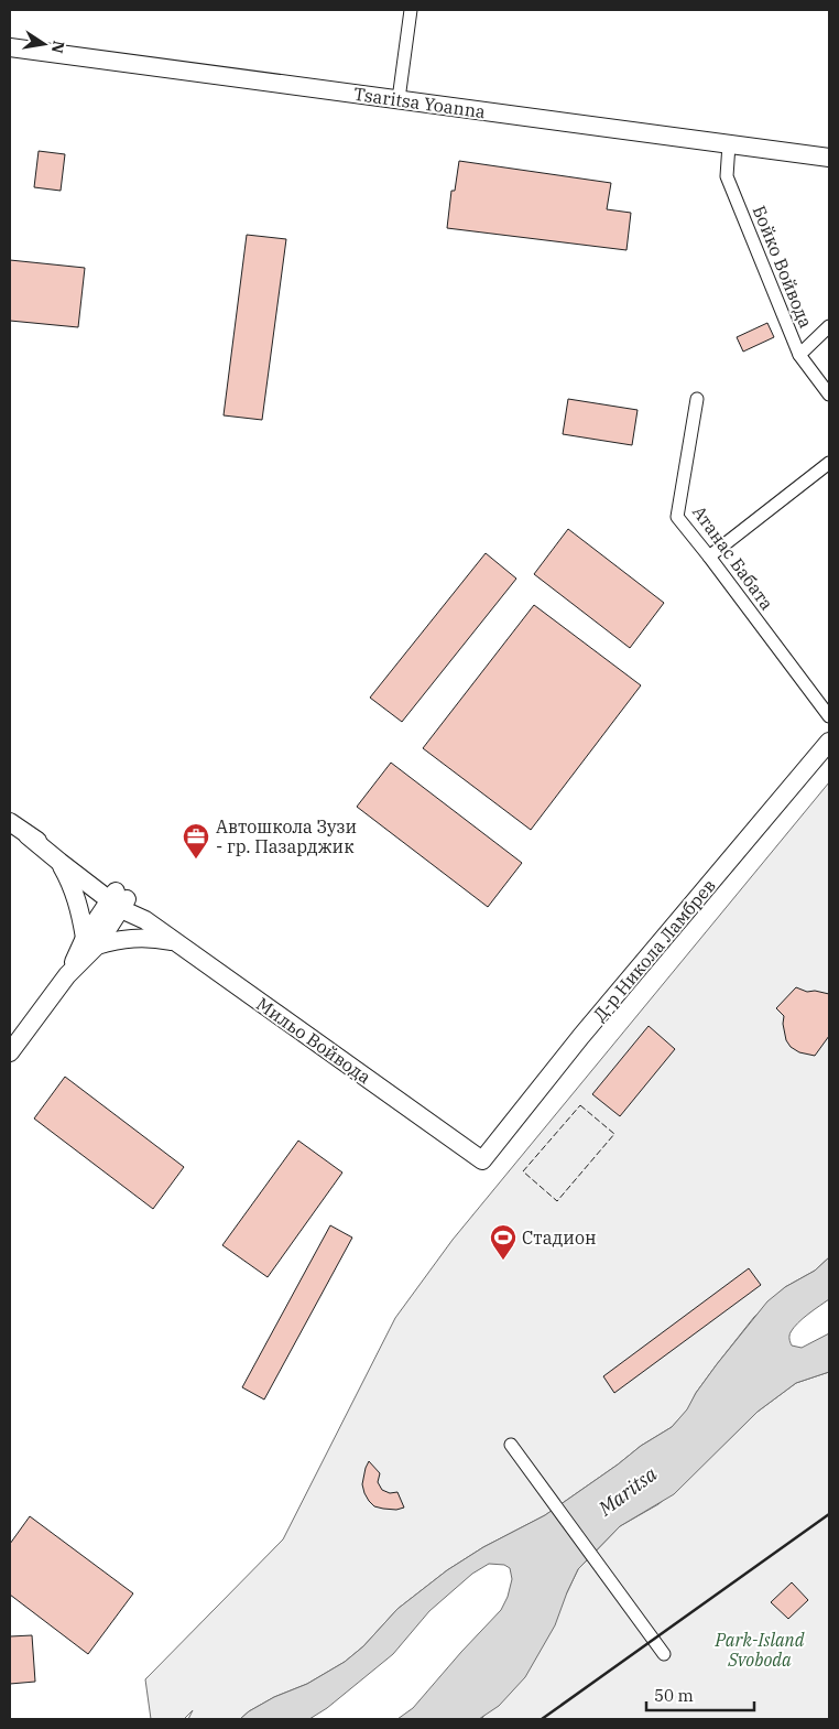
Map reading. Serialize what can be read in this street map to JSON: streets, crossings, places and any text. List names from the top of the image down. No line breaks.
{"streets":{"street":["Tsaritsa Yoanna","Бойко Войвода","Атанас Бабата","Д-р Никола Ламбрев","Мильо Войвода"]},"crossings":[["Tsaritsa Yoanna","Бойко Войвода"],["Д-р Никола Ламбрев","Мильо Войвода"]],"water":["Maritsa"],"parks":["Park-Island Svoboda"],"places":{"office":["Автошкола Зузи - гр. Пазарджик"],"sports":["Стадион"]},"scale_bar":"50 m","north":"right"}
